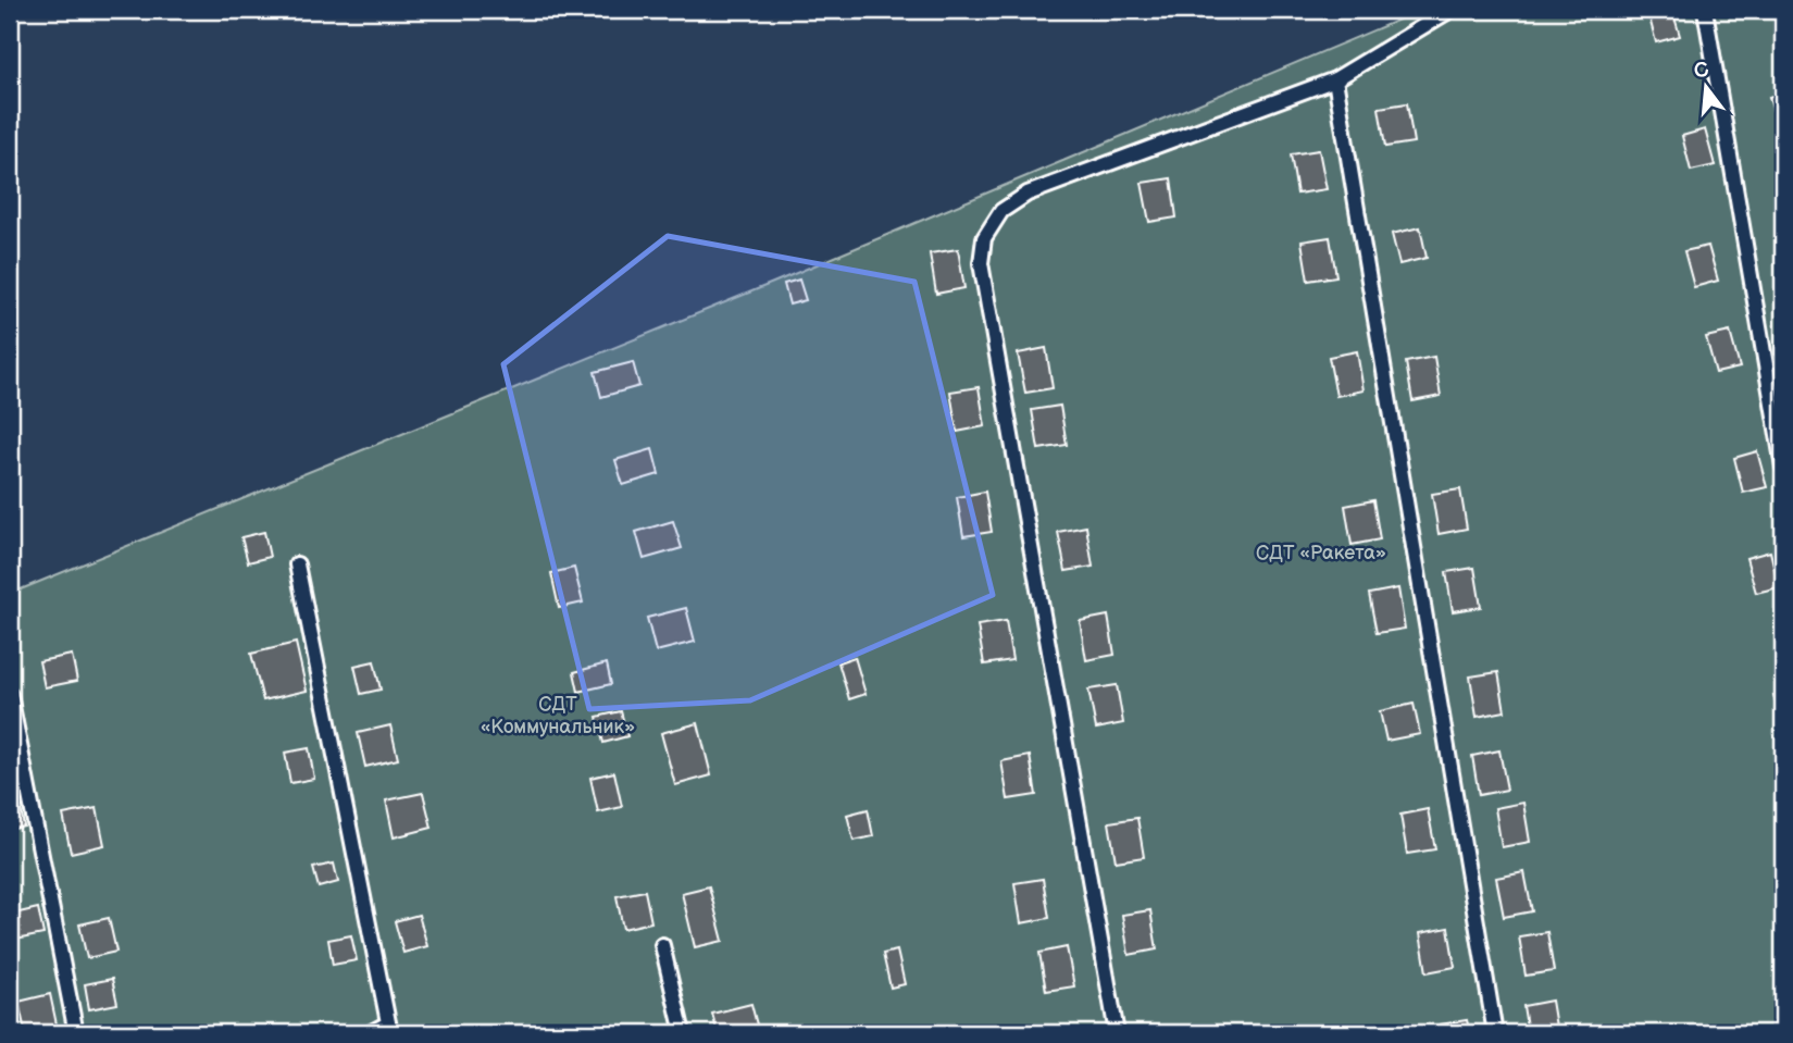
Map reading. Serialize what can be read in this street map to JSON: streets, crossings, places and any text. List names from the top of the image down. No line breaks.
{"parks":["СДТ «Ракета»","СДТ «Коммунальник»"],"north":"top"}
